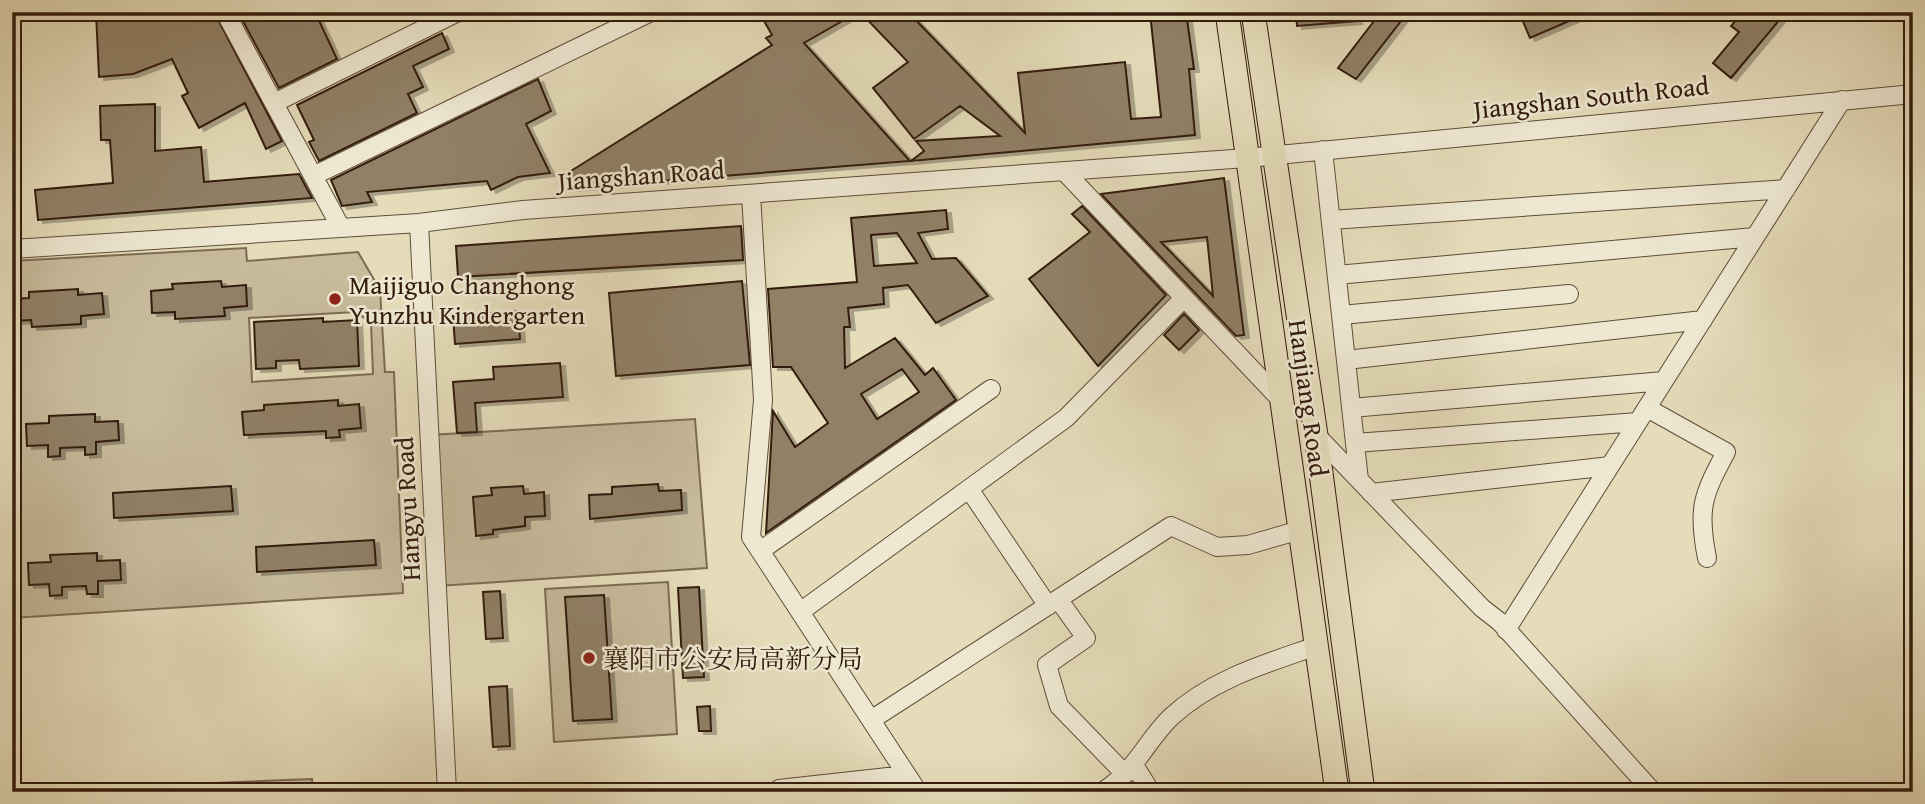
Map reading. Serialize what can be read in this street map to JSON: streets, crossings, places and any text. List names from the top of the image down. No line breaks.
{"streets":{"main road":["Hanjiang Road"],"street":["Jiangshan South Road","Jiangshan Road","Hangyu Road"]},"crossings":[["Jiangshan South Road","Jiangshan Road"],["Jiangshan South Road","Hanjiang Road"],["Jiangshan Road","Hanjiang Road"],["Jiangshan Road","Hangyu Road"]],"places":["Maijiguo Changhong Yunzhu Kindergarten","襄阳市公安局高新分局"]}
